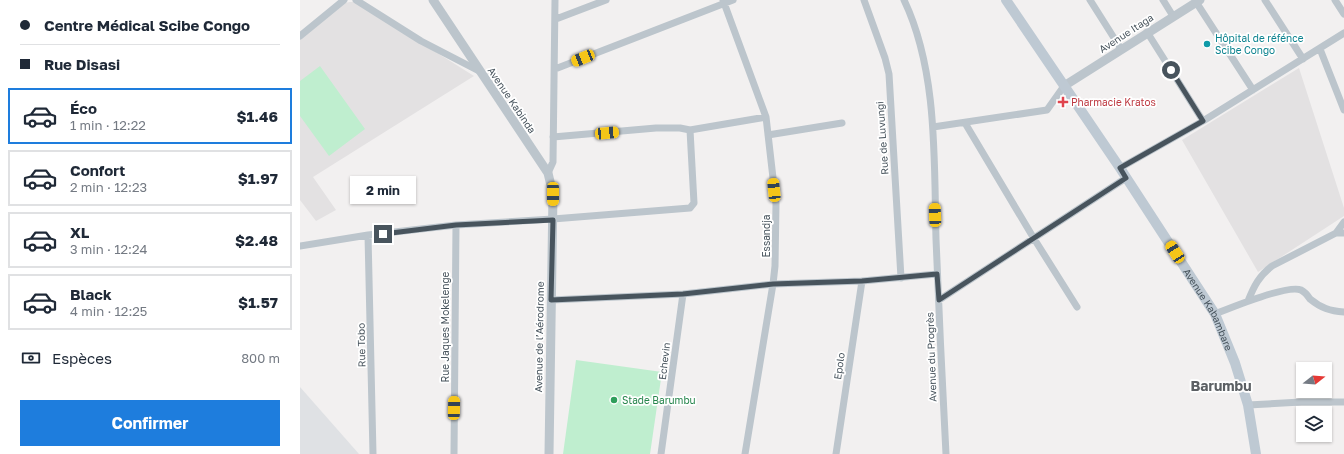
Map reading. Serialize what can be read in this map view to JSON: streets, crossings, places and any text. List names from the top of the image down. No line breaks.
{"streets":{"main road":["Avenue Kabambare"],"street":["Avenue Itaga","Avenue Kabinda","Rue de Luvungi","Essandja","Rue Jaques Mokelenge","Avenue de l’Aérodrome","Rue Tobo","Avenue du Progrès","Echevin","Epolo"]},"crossings":[["Avenue Itaga","Avenue Kabambare"],["Avenue Kabinda","Avenue de l’Aérodrome"]],"districts":["Barumbu"],"places":{"other":["Hôpital de réfénce Scibe Congo","Stade Barumbu"],"health":["Pharmacie Kratos"]},"north":"right","page":{"banner":["Centre Médical Scibe Congo","Rue Disasi"],"list":[{"name":"Éco","note":"1 min · 12:22","value":"$1.46"},{"name":"Confort","note":"2 min · 12:23","value":"$1.97"},{"name":"XL","note":"3 min · 12:24","value":"$2.48"},{"name":"Black","note":"4 min · 12:25","value":"$1.57"}],"bubble":"2 min","pay":["Espèces","800 m"],"buttons":"Confirmer"}}
